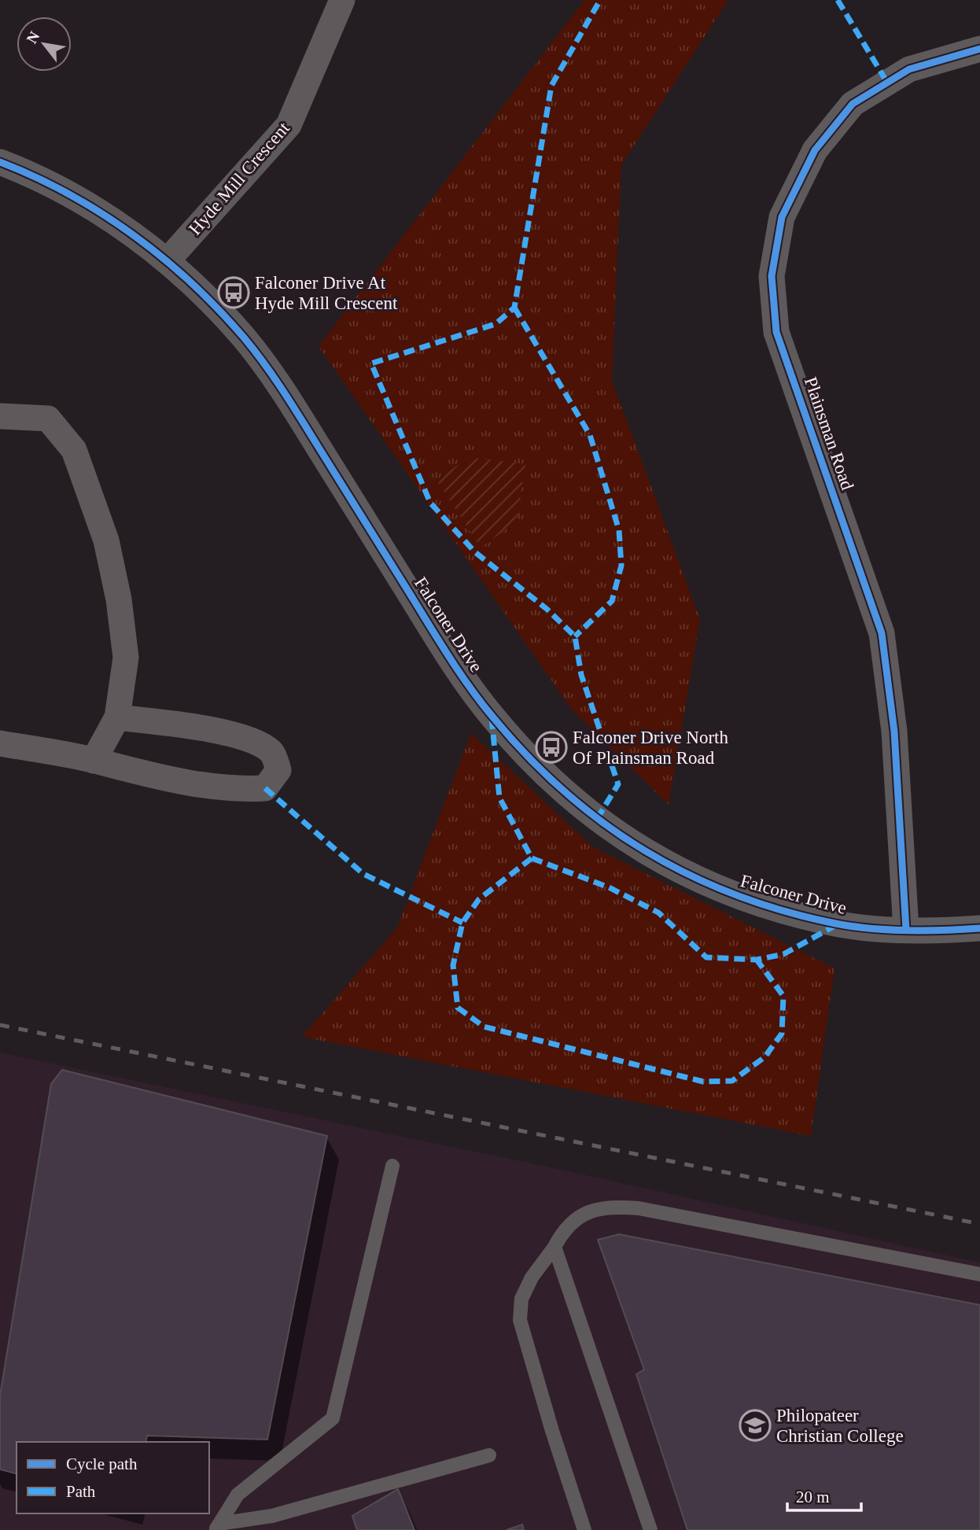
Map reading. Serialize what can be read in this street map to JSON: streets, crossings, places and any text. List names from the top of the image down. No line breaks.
{"streets":{"street":["Hyde Mill Crescent","Plainsman Road","Falconer Drive"]},"crossings":[["Hyde Mill Crescent","Falconer Drive"],["Plainsman Road","Falconer Drive"]],"places":{"bus stop":["Falconer Drive At Hyde Mill Crescent","Falconer Drive North Of Plainsman Road"],"school or university":["Philopateer Christian College"]},"legend":["Cycle path","Path"],"scale_bar":"20 m","north":"top left"}
